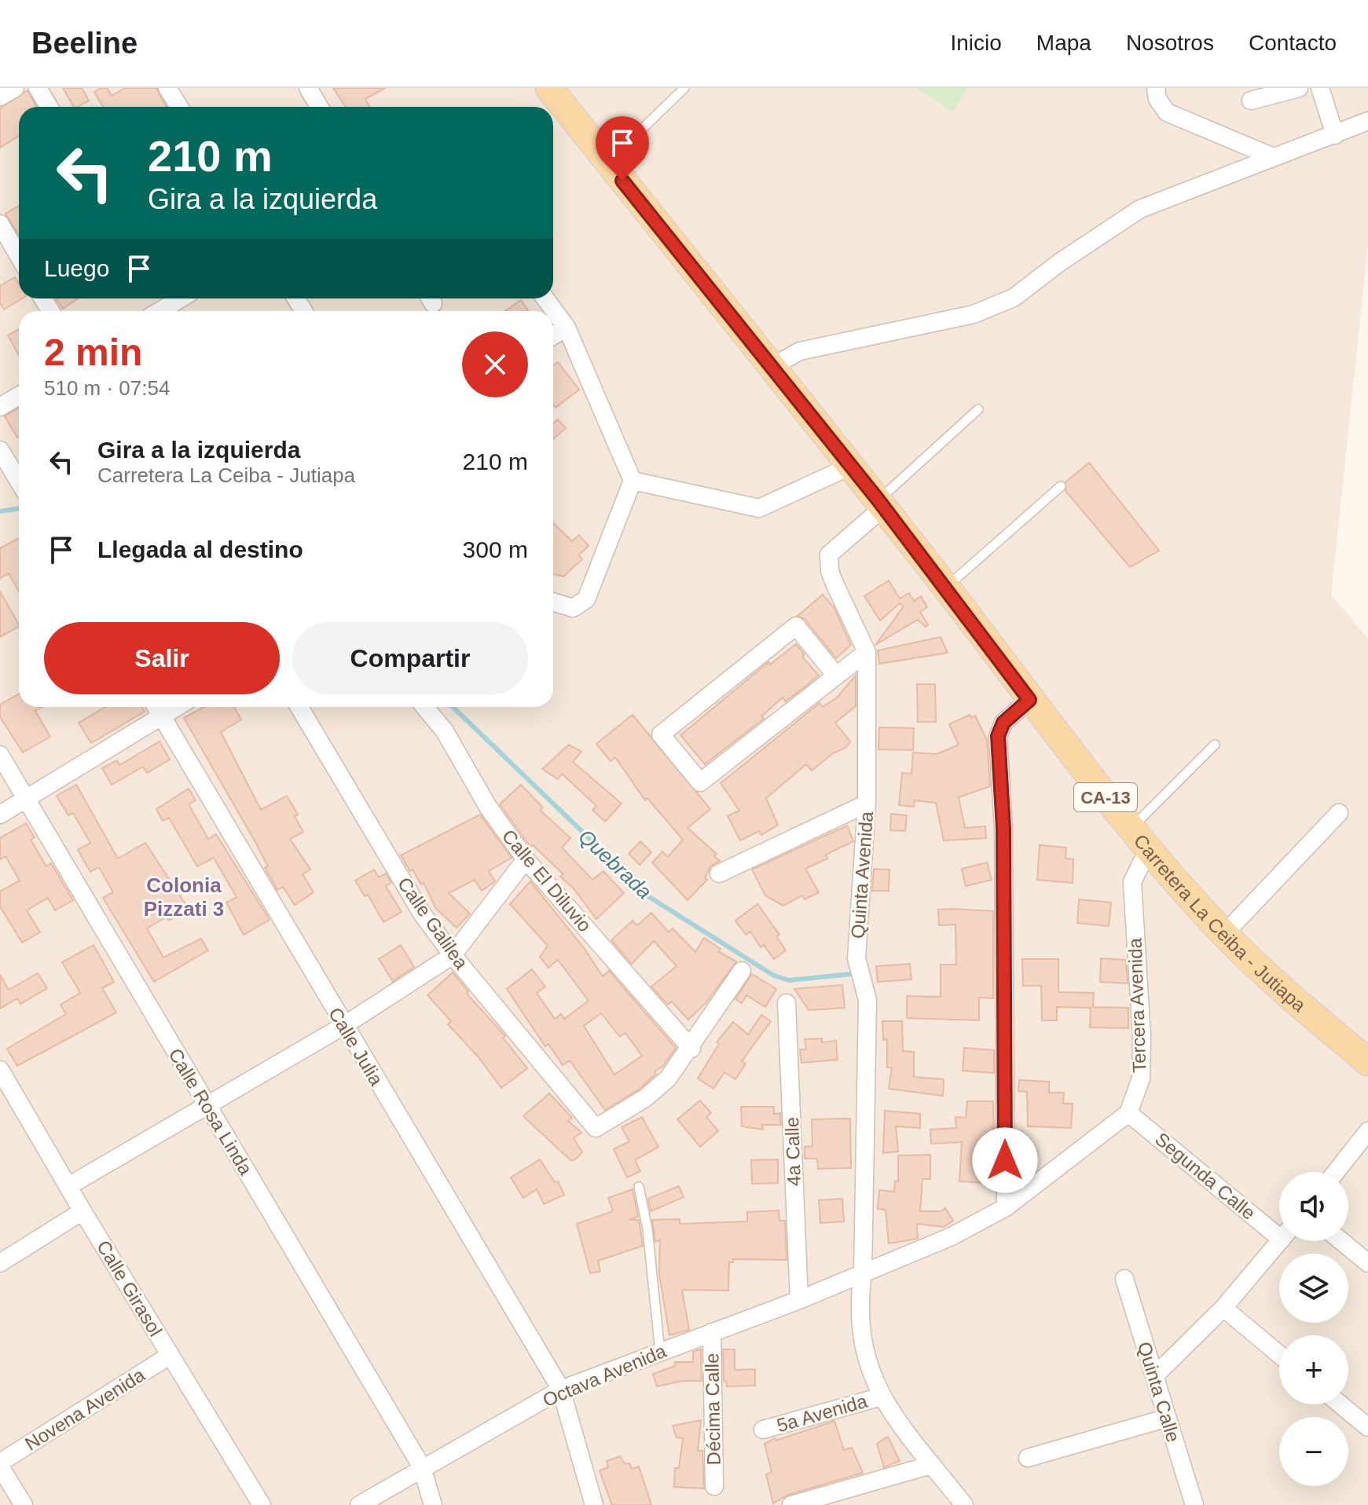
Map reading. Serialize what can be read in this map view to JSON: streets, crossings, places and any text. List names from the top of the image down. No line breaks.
{"streets":{"main road":["CA-13","Carretera La Ceiba - Jutiapa"],"street":["Quinta Avenida","Calle El Diluvio","Calle Galilea","Tercera Avenida","Calle Julia","Calle Rosa Linda","4a Calle","Segunda Calle","Calle Girasol","Octava Avenida","Quinta Calle","Novena Avenida","Décima Calle","5a Avenida"]},"crossings":[["Quinta Avenida","Carretera La Ceiba - Jutiapa"],["Quinta Avenida","Octava Avenida"],["Calle El Diluvio","Calle Galilea"],["Carretera La Ceiba - Jutiapa","Tercera Avenida"],["Tercera Avenida","Segunda Calle"],["Calle Julia","Octava Avenida"],["Calle Rosa Linda","Octava Avenida"],["4a Calle","Octava Avenida"],["Calle Girasol","Novena Avenida"],["Octava Avenida","Décima Calle"]],"districts":["Colonia Pizzati 3"],"water":["Quebrada"],"page":{"header":"Beeline","nav":["Inicio","Mapa","Nosotros","Contacto"],"turn":["210 m","Gira a la izquierda"],"then":"Luego","heading":["2 min","510 m · 07:54"],"list":[{"name":"Gira a la izquierda","note":"Carretera La Ceiba - Jutiapa","value":"210 m"},{"name":"Llegada al destino","value":"300 m"}],"buttons":["Salir","Compartir"],"map_buttons":["+","−"]}}
